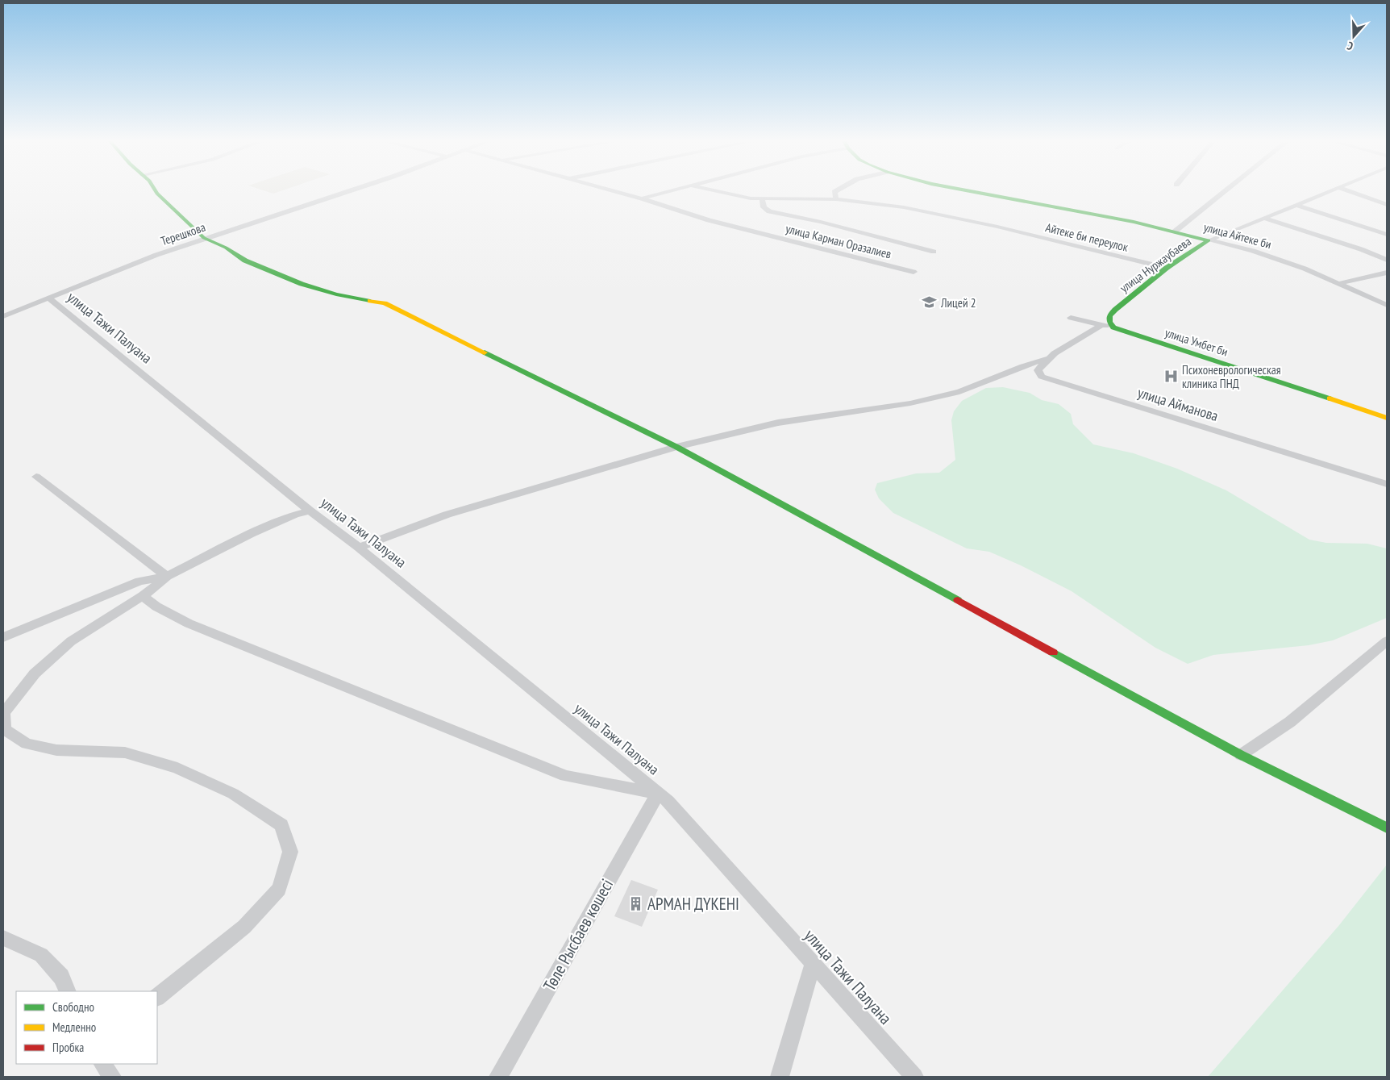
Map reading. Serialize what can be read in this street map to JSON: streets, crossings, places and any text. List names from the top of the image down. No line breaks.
{"streets":{"street":["Терешкова","улица Айтеке би","Айтеке би переулок","улица Карман Оразалиев","улица Нуржаубаева","улица Тажи Палуана","улица Умбет би","улица Айманова","Төле Рысбаев көшесі"]},"crossings":[["Терешкова","улица Тажи Палуана"],["улица Айтеке би","улица Нуржаубаева"],["Айтеке би переулок","улица Нуржаубаева"],["улица Нуржаубаева","улица Умбет би"],["улица Тажи Палуана","Төле Рысбаев көшесі"]],"places":{"school or university":["Лицей 2"],"hospital":["Психоневрологическая клиника ПНД"],"building":["АРМАН ДҮКЕНІ"]},"legend":["Свободно","Медленно","Пробка"],"north":"bottom"}
